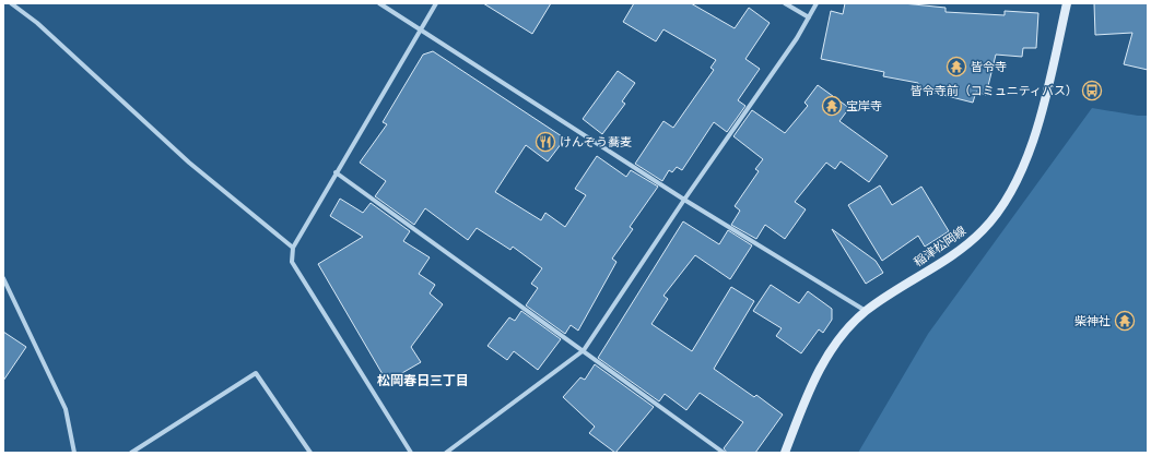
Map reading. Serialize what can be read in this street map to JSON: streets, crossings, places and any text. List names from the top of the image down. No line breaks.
{"streets":{"main road":["稲津松岡線"]},"districts":["松岡春日三丁目"],"places":{"temple":["皆令寺","宝岸寺","柴神社"],"bus stop":["皆令寺前（コミュニティバス）"],"restaurant":["けんぞう蕎麦"]}}
